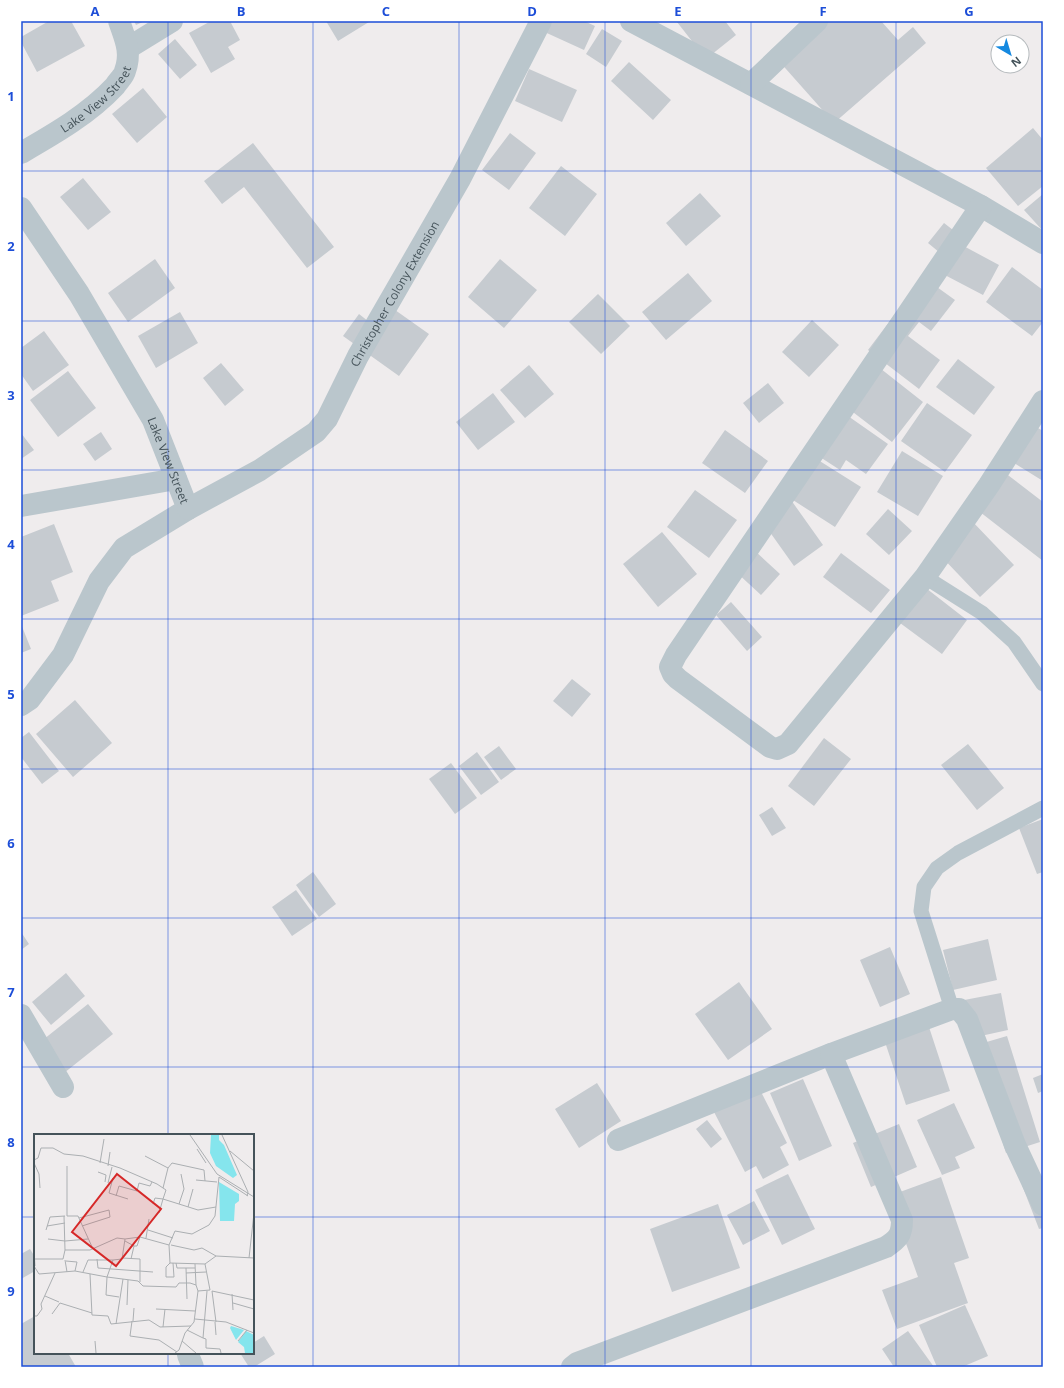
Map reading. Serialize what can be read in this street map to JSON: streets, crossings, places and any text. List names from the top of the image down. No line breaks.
{"streets":{"street":["Lake View Street","Christopher Colony Extension"]},"crossings":[["Lake View Street","Christopher Colony Extension"]],"north":"bottom right","grid":{"columns":["A","B","C","D","E","F","G"],"rows":["1","2","3","4","5","6","7","8","9"]}}
